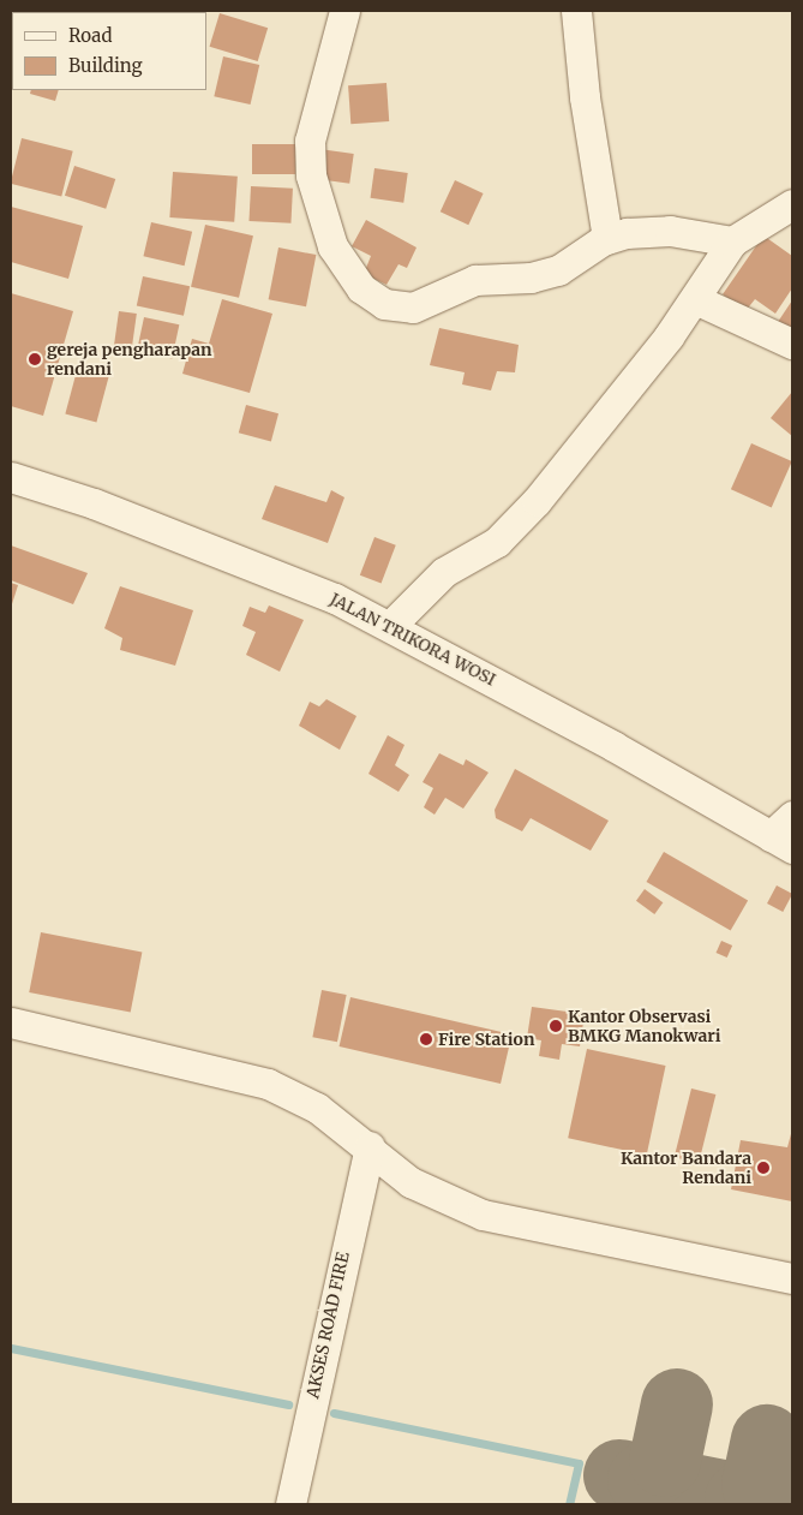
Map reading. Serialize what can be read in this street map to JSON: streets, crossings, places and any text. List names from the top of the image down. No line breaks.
{"streets":{"street":["JALAN TRIKORA WOSI","AKSES ROAD FIRE"]},"places":["gereja pengharapan rendani","Kantor Observasi BMKG Manokwari","Fire Station","Kantor Bandara Rendani"],"legend":["Road","Building"]}
